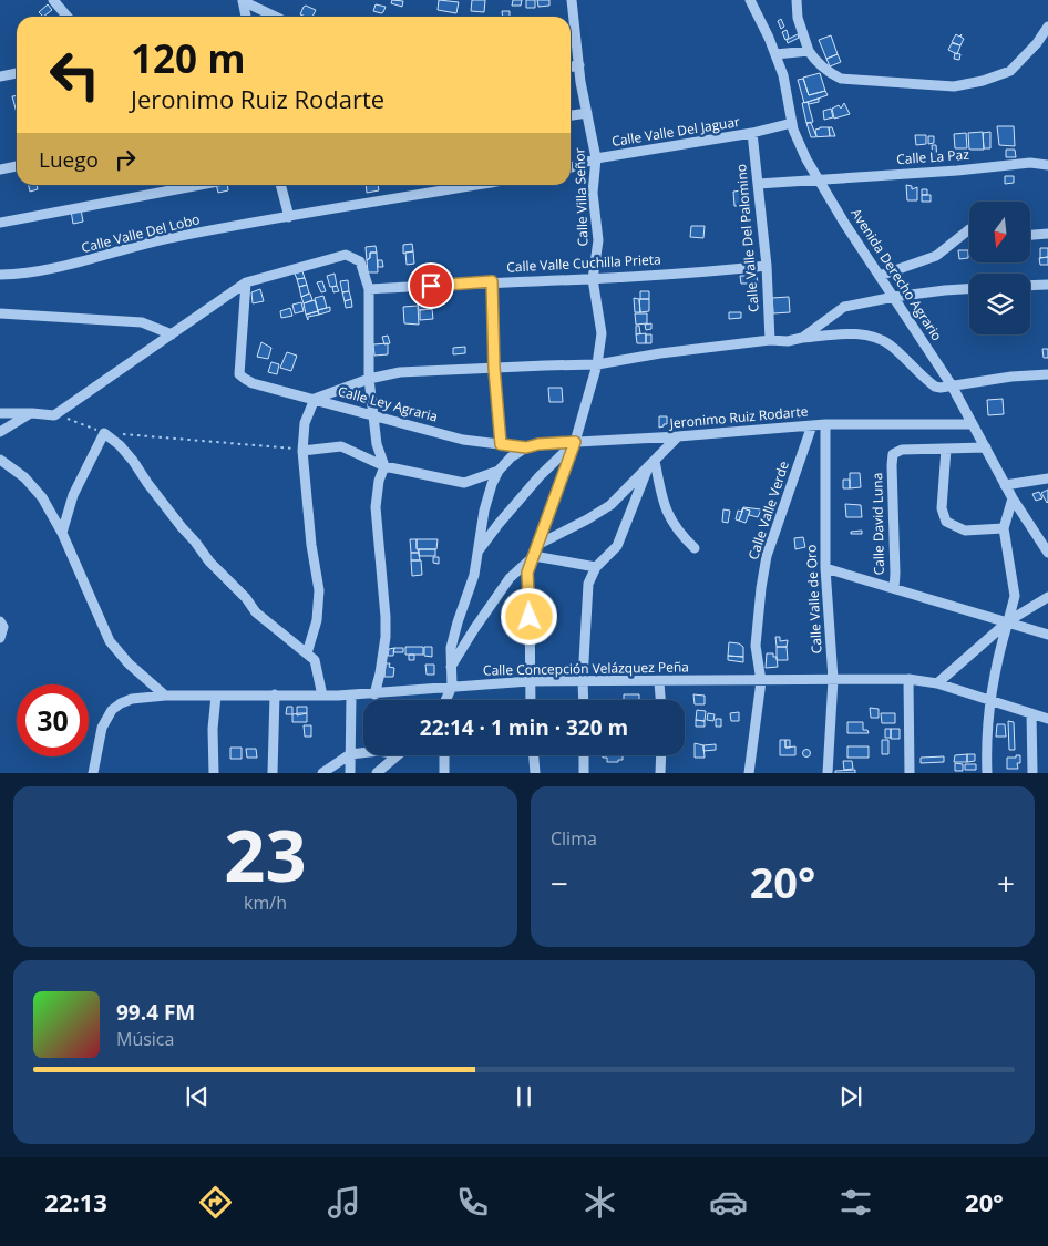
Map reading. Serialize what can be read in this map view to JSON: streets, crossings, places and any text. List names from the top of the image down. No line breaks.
{"streets":{"street":["Calle Valle Del Jaguar","Calle La Paz","Calle Villa Señor","Calle Valle Del Lobo","Calle Valle Del Palomino","Calle Valle Cuchilla Prieta","Avenida Derecho Agrario","Calle Ley Agraria","Jeronimo Ruiz Rodarte","Calle Valle Verde","Calle David Luna","Calle Valle de Oro","Calle Concepción Velázquez Peña"]},"crossings":[["Calle Valle Del Jaguar","Calle Villa Señor"],["Calle Valle Del Jaguar","Calle Valle Del Palomino"],["Calle Valle Del Jaguar","Avenida Derecho Agrario"],["Calle La Paz","Calle Valle Del Palomino"],["Calle La Paz","Avenida Derecho Agrario"],["Calle Villa Señor","Calle Valle Cuchilla Prieta"],["Calle Villa Señor","Jeronimo Ruiz Rodarte"],["Calle Villa Señor","Calle Concepción Velázquez Peña"],["Calle Valle Del Palomino","Calle Valle Cuchilla Prieta"],["Calle Valle Cuchilla Prieta","Calle Ley Agraria"],["Avenida Derecho Agrario","Jeronimo Ruiz Rodarte"],["Avenida Derecho Agrario","Calle David Luna"],["Calle Ley Agraria","Jeronimo Ruiz Rodarte"],["Jeronimo Ruiz Rodarte","Calle Valle Verde"],["Jeronimo Ruiz Rodarte","Calle Valle de Oro"],["Calle Valle Verde","Calle Concepción Velázquez Peña"],["Calle Valle de Oro","Calle Concepción Velázquez Peña"]],"north":"bottom","page":{"turn":["120 m","Jeronimo Ruiz Rodarte"],"then":"Luego","limit":"30","trip":"22:14 · 1 min · 320 m","tile":[["23","km/h"],"Clima"],"heat":["−","20°","+"],"song":["99.4 FM","Música"],"tabs":["22:13","20°"]}}
